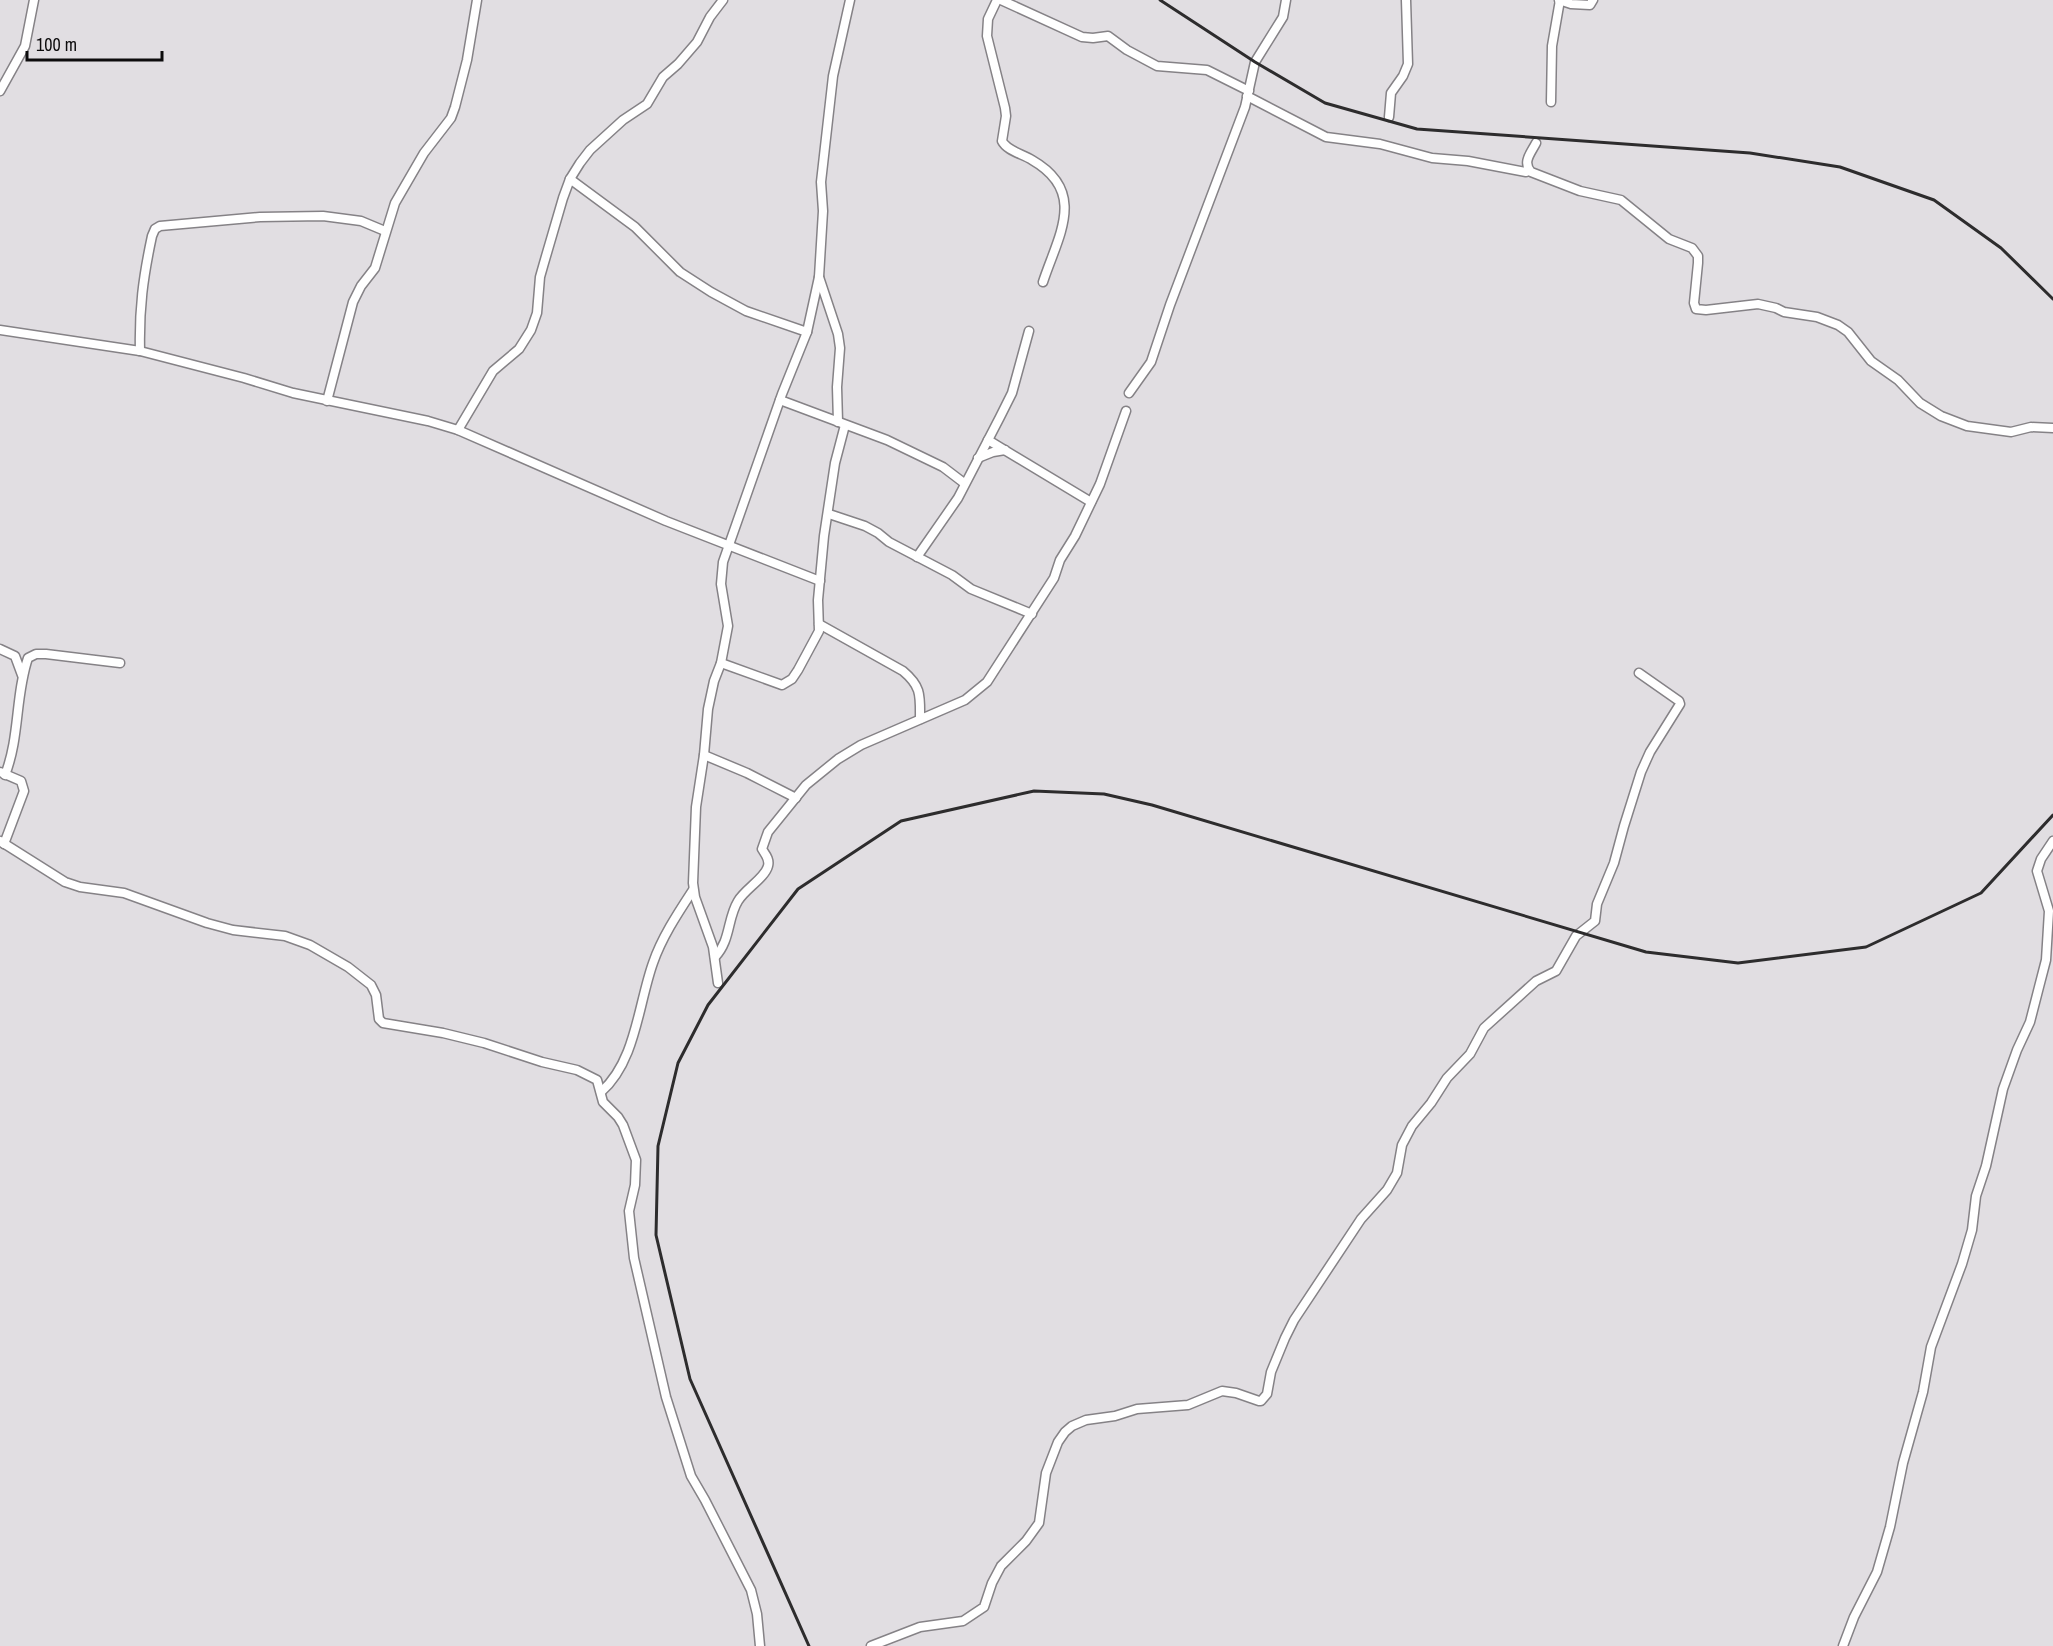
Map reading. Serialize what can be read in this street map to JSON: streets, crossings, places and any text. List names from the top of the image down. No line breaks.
{"scale_bar":"100 m"}
